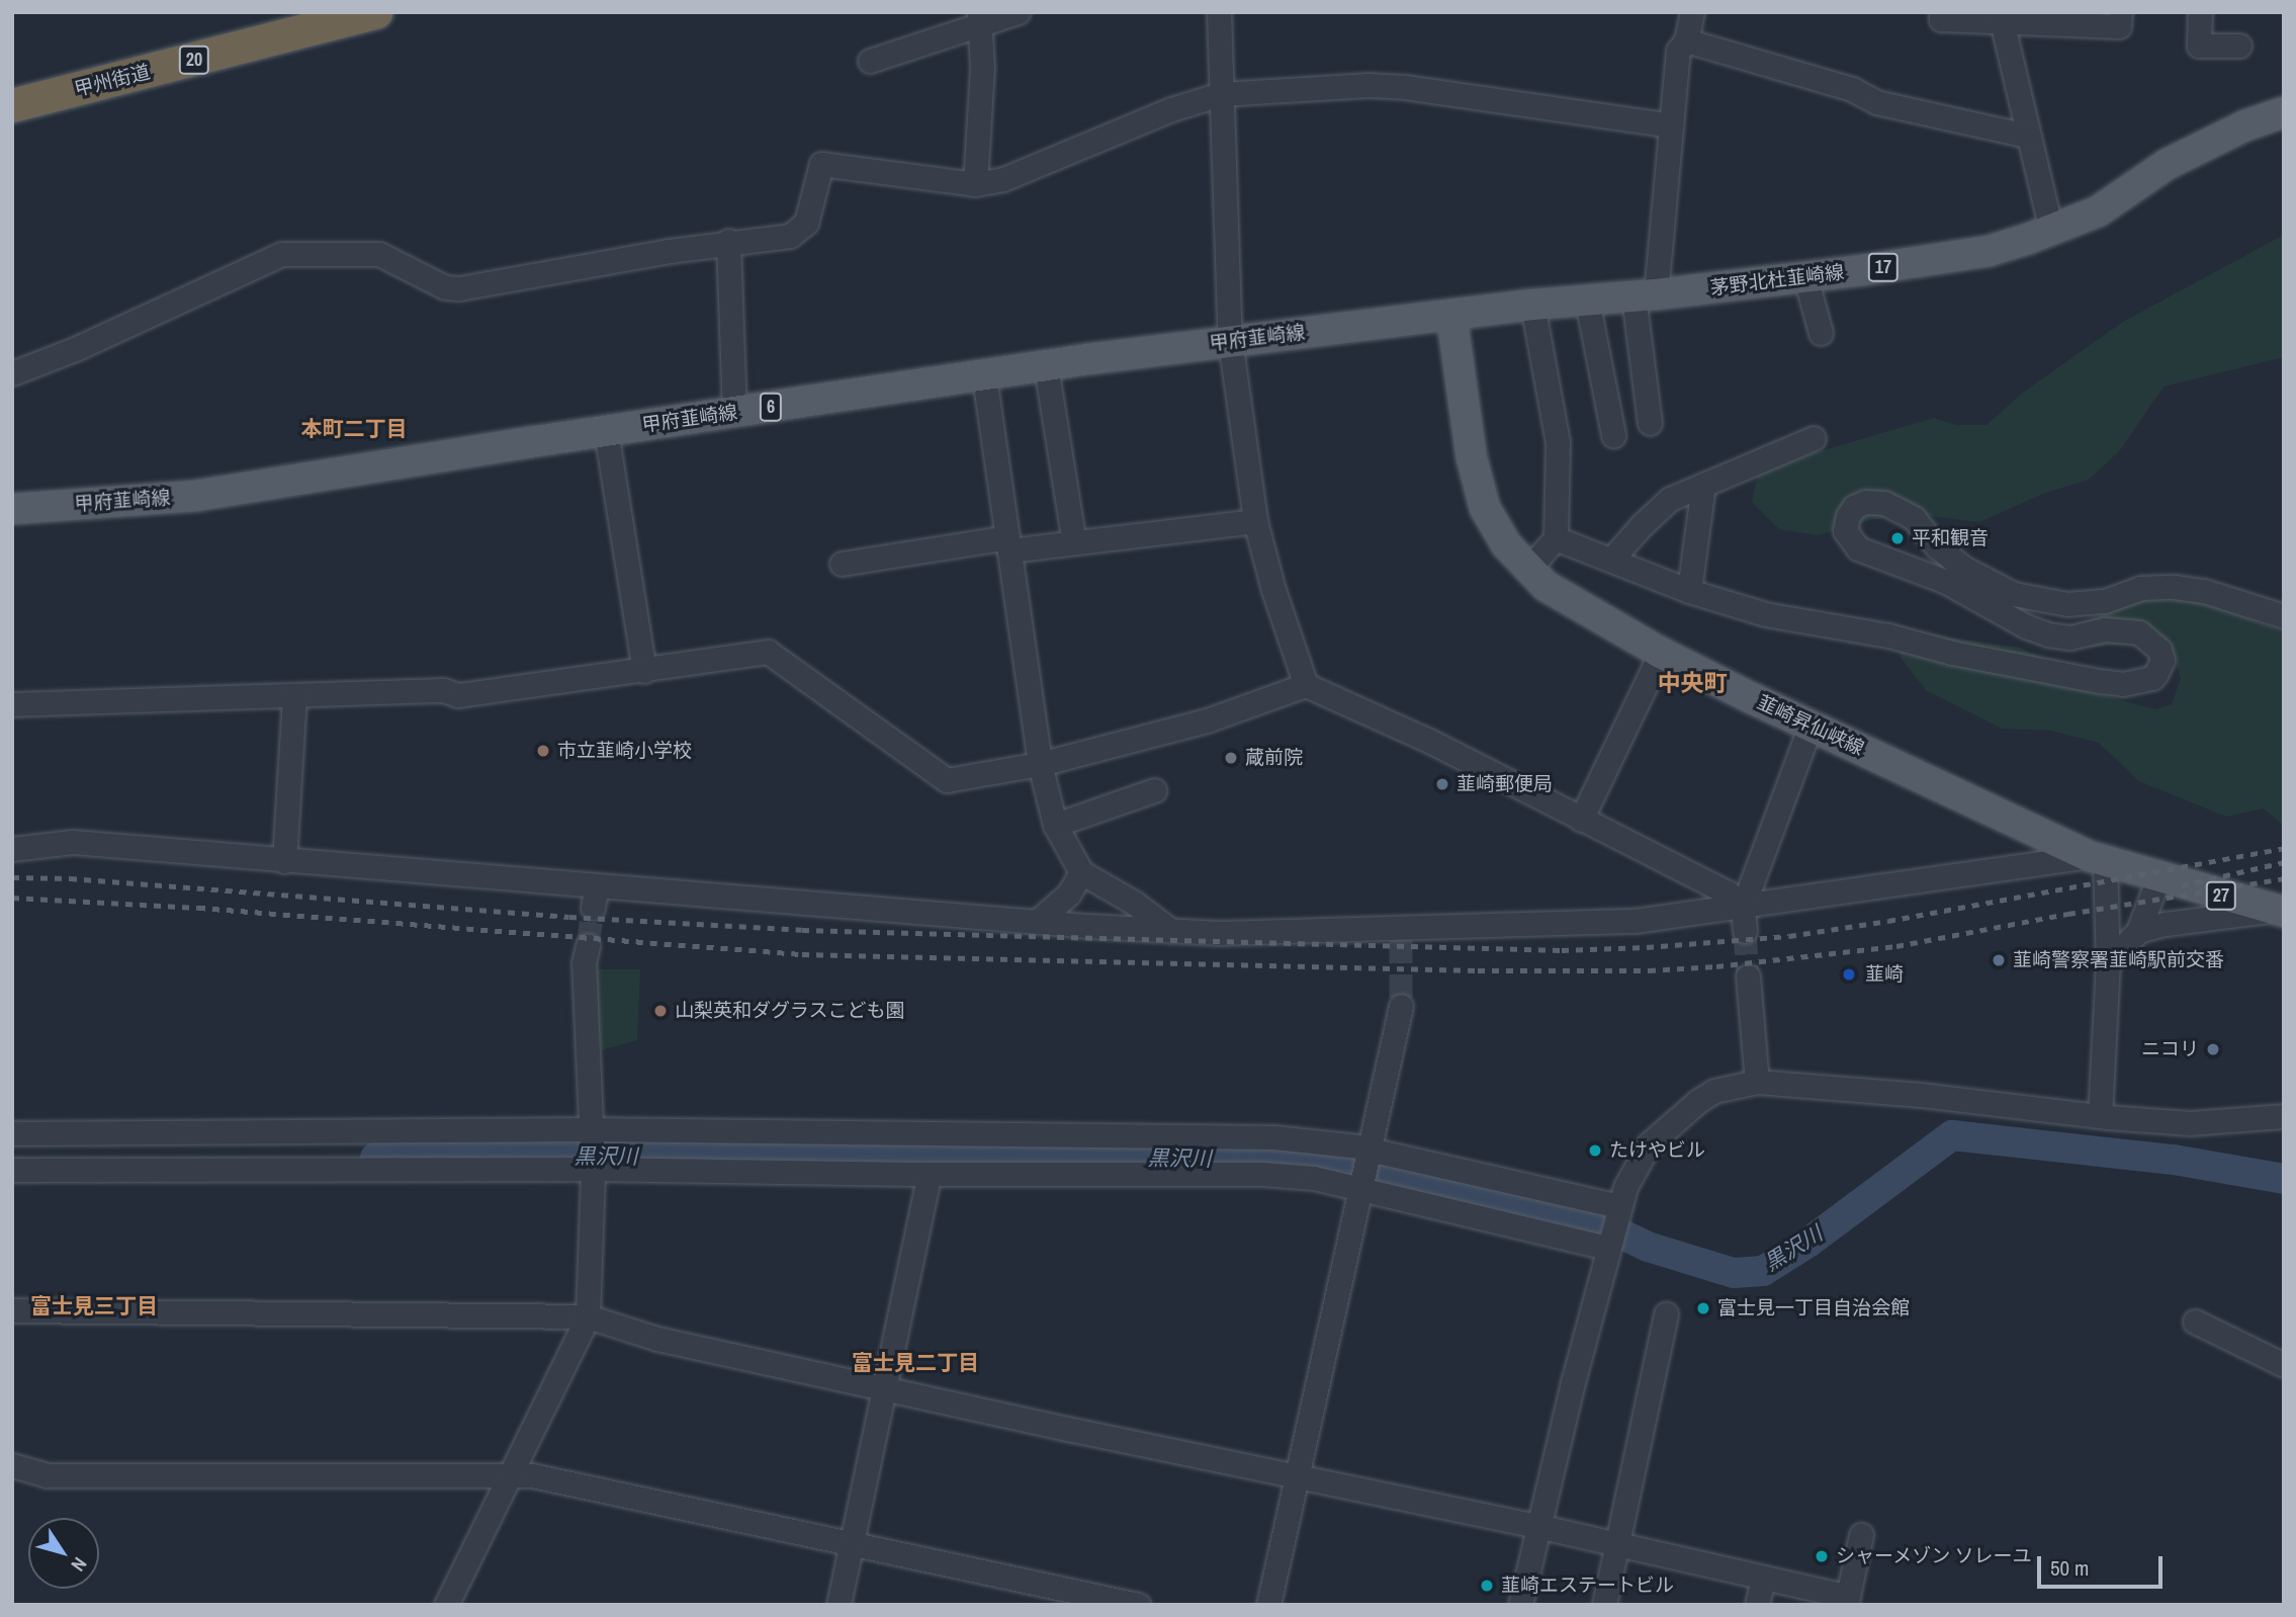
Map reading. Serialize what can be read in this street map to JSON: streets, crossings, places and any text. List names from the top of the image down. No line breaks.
{"streets":{"highway":["20","甲州街道"],"main road":["17","茅野北杜韮崎線","甲府韮崎線","6","韮崎昇仙峡線","27"]},"crossings":[["茅野北杜韮崎線","甲府韮崎線"],["茅野北杜韮崎線","韮崎昇仙峡線"],["甲府韮崎線","韮崎昇仙峡線"]],"districts":["本町二丁目","中央町","富士見三丁目","富士見二丁目"],"water":["黒沢川"],"places":["平和観音","市立韮崎小学校","蔵前院","韮崎郵便局","韮崎警察署韮崎駅前交番","韮崎","山梨英和ダグラスこども園","ニコリ","たけやビル","富士見一丁目自治会館","シャーメゾン ソレーユ","韮崎エステートビル"],"scale_bar":"50 m","north":"bottom right"}
